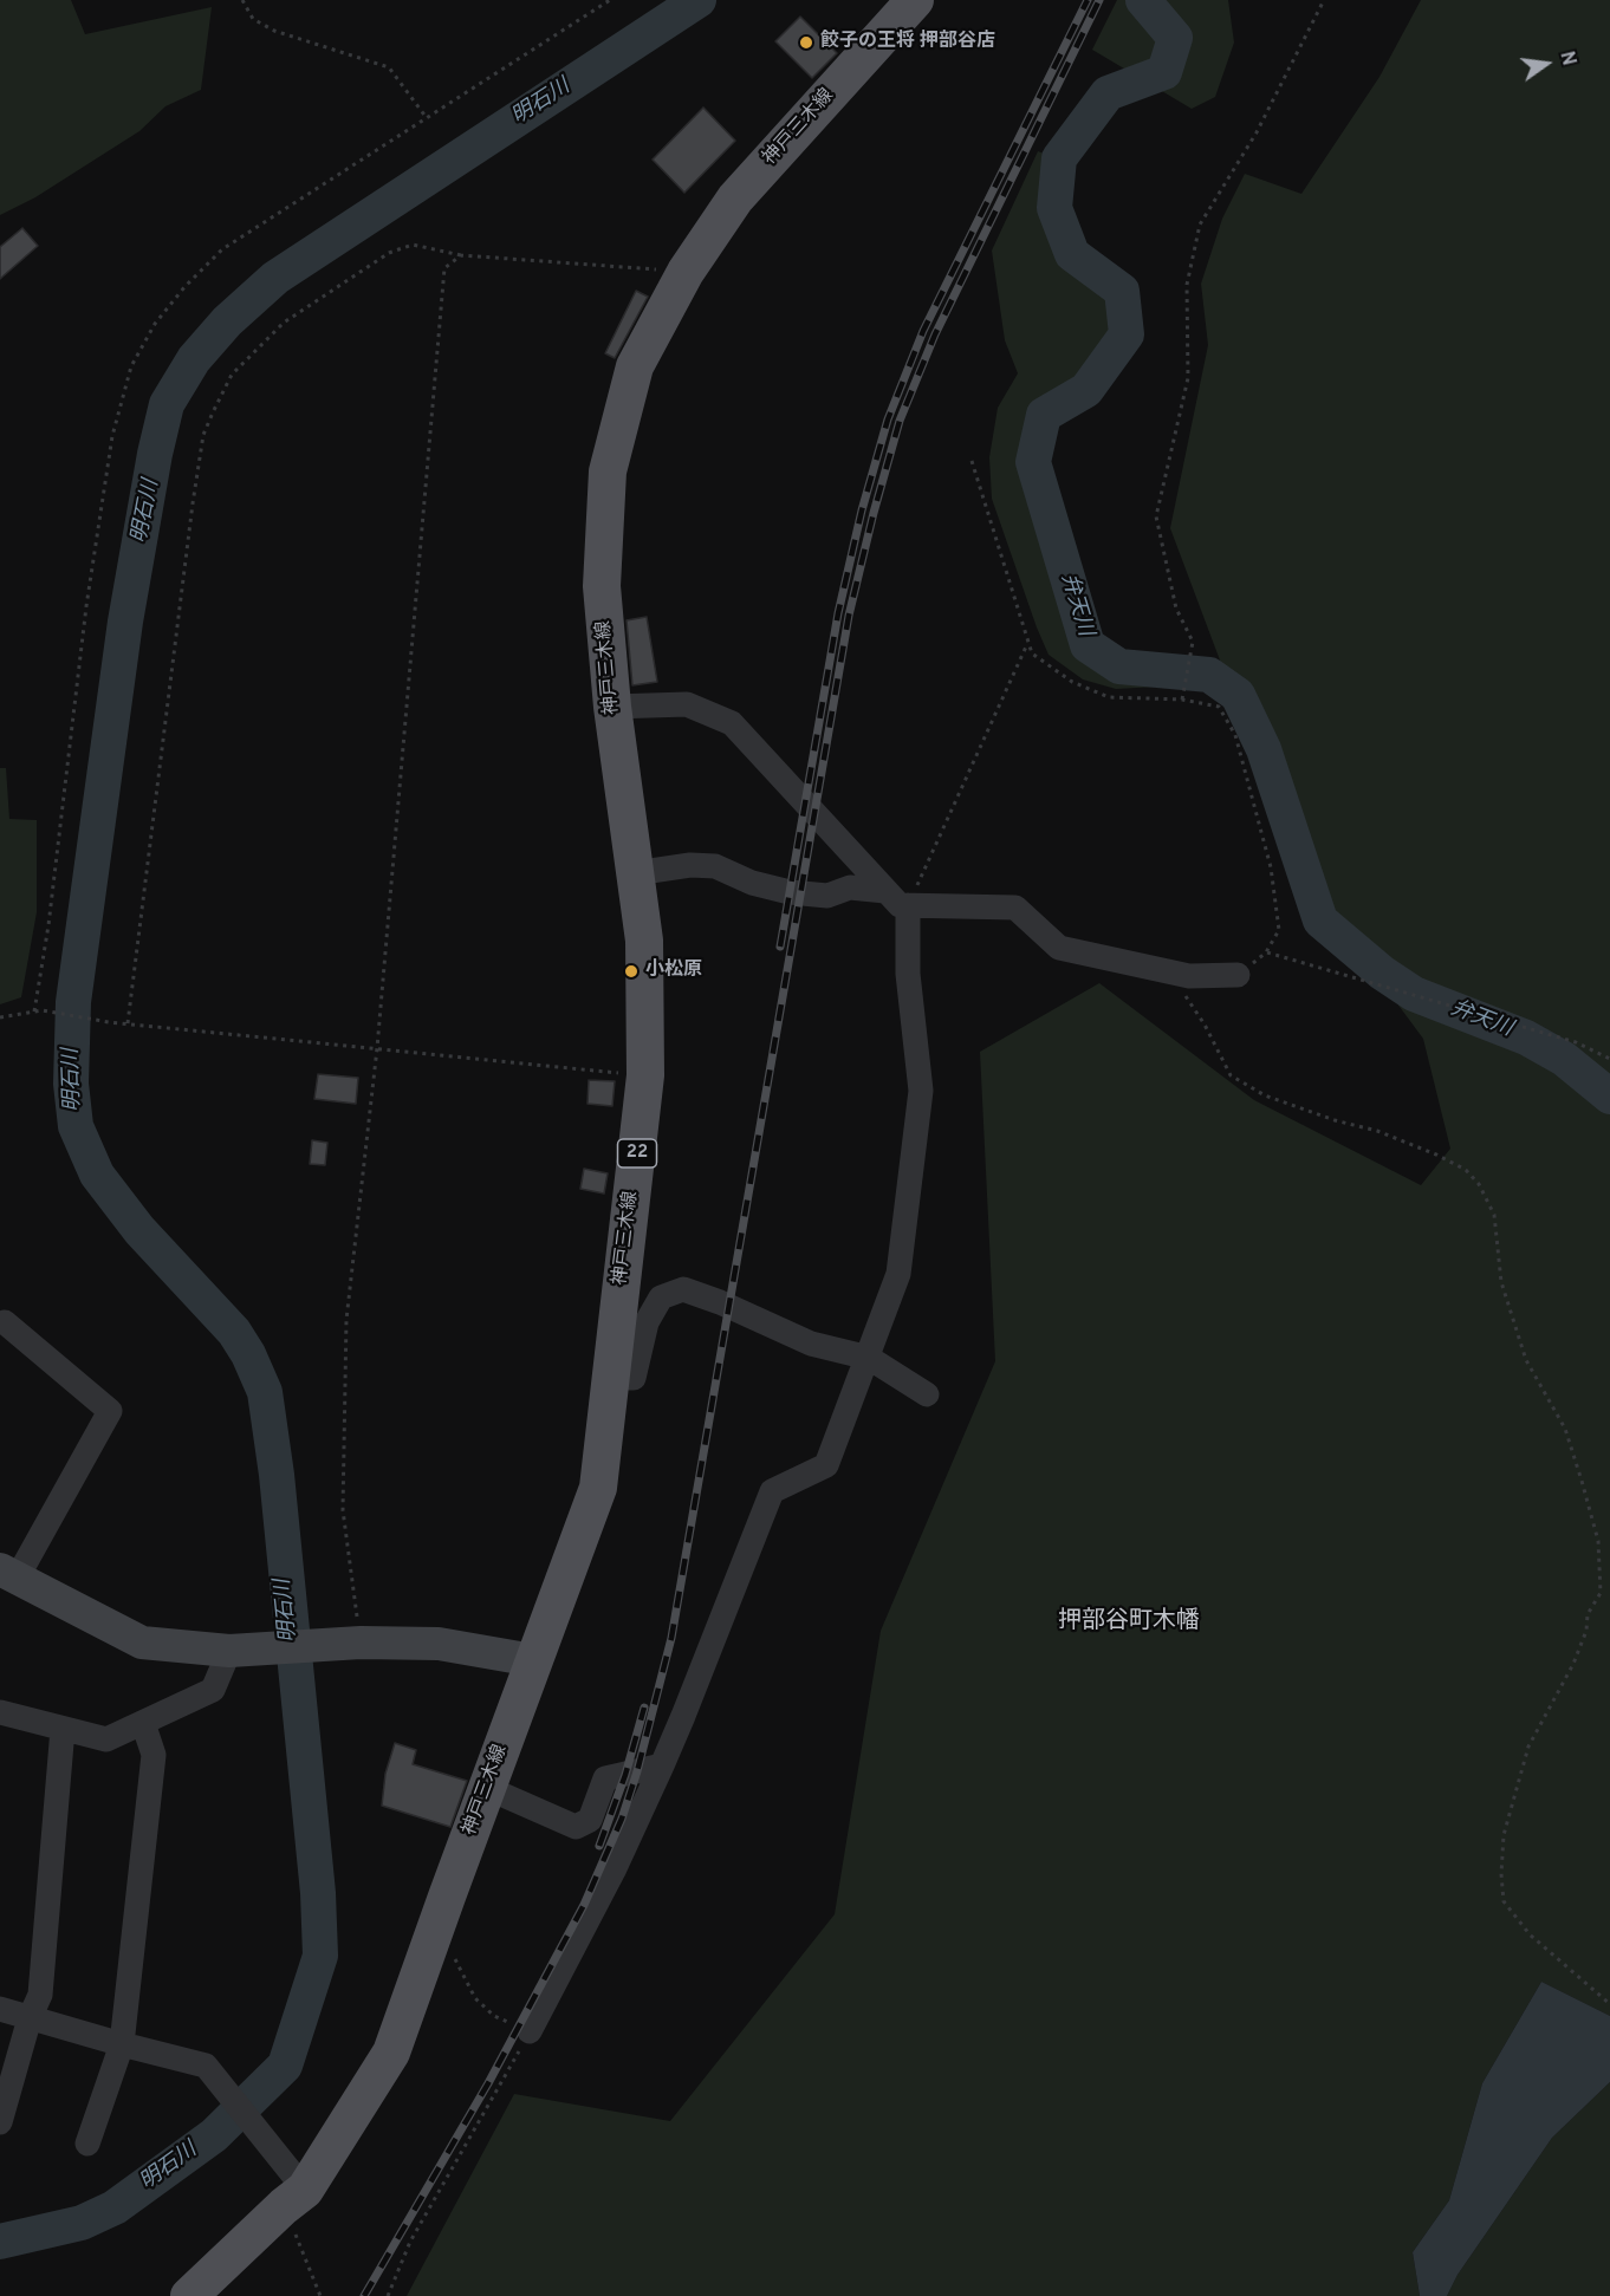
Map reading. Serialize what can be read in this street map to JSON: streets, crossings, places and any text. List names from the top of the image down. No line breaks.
{"streets":{"main road":["神戸三木線","22"]},"districts":["押部谷町木幡"],"water":["明石川","弁天川"],"places":["餃子の王将 押部谷店","小松原"],"north":"right"}
